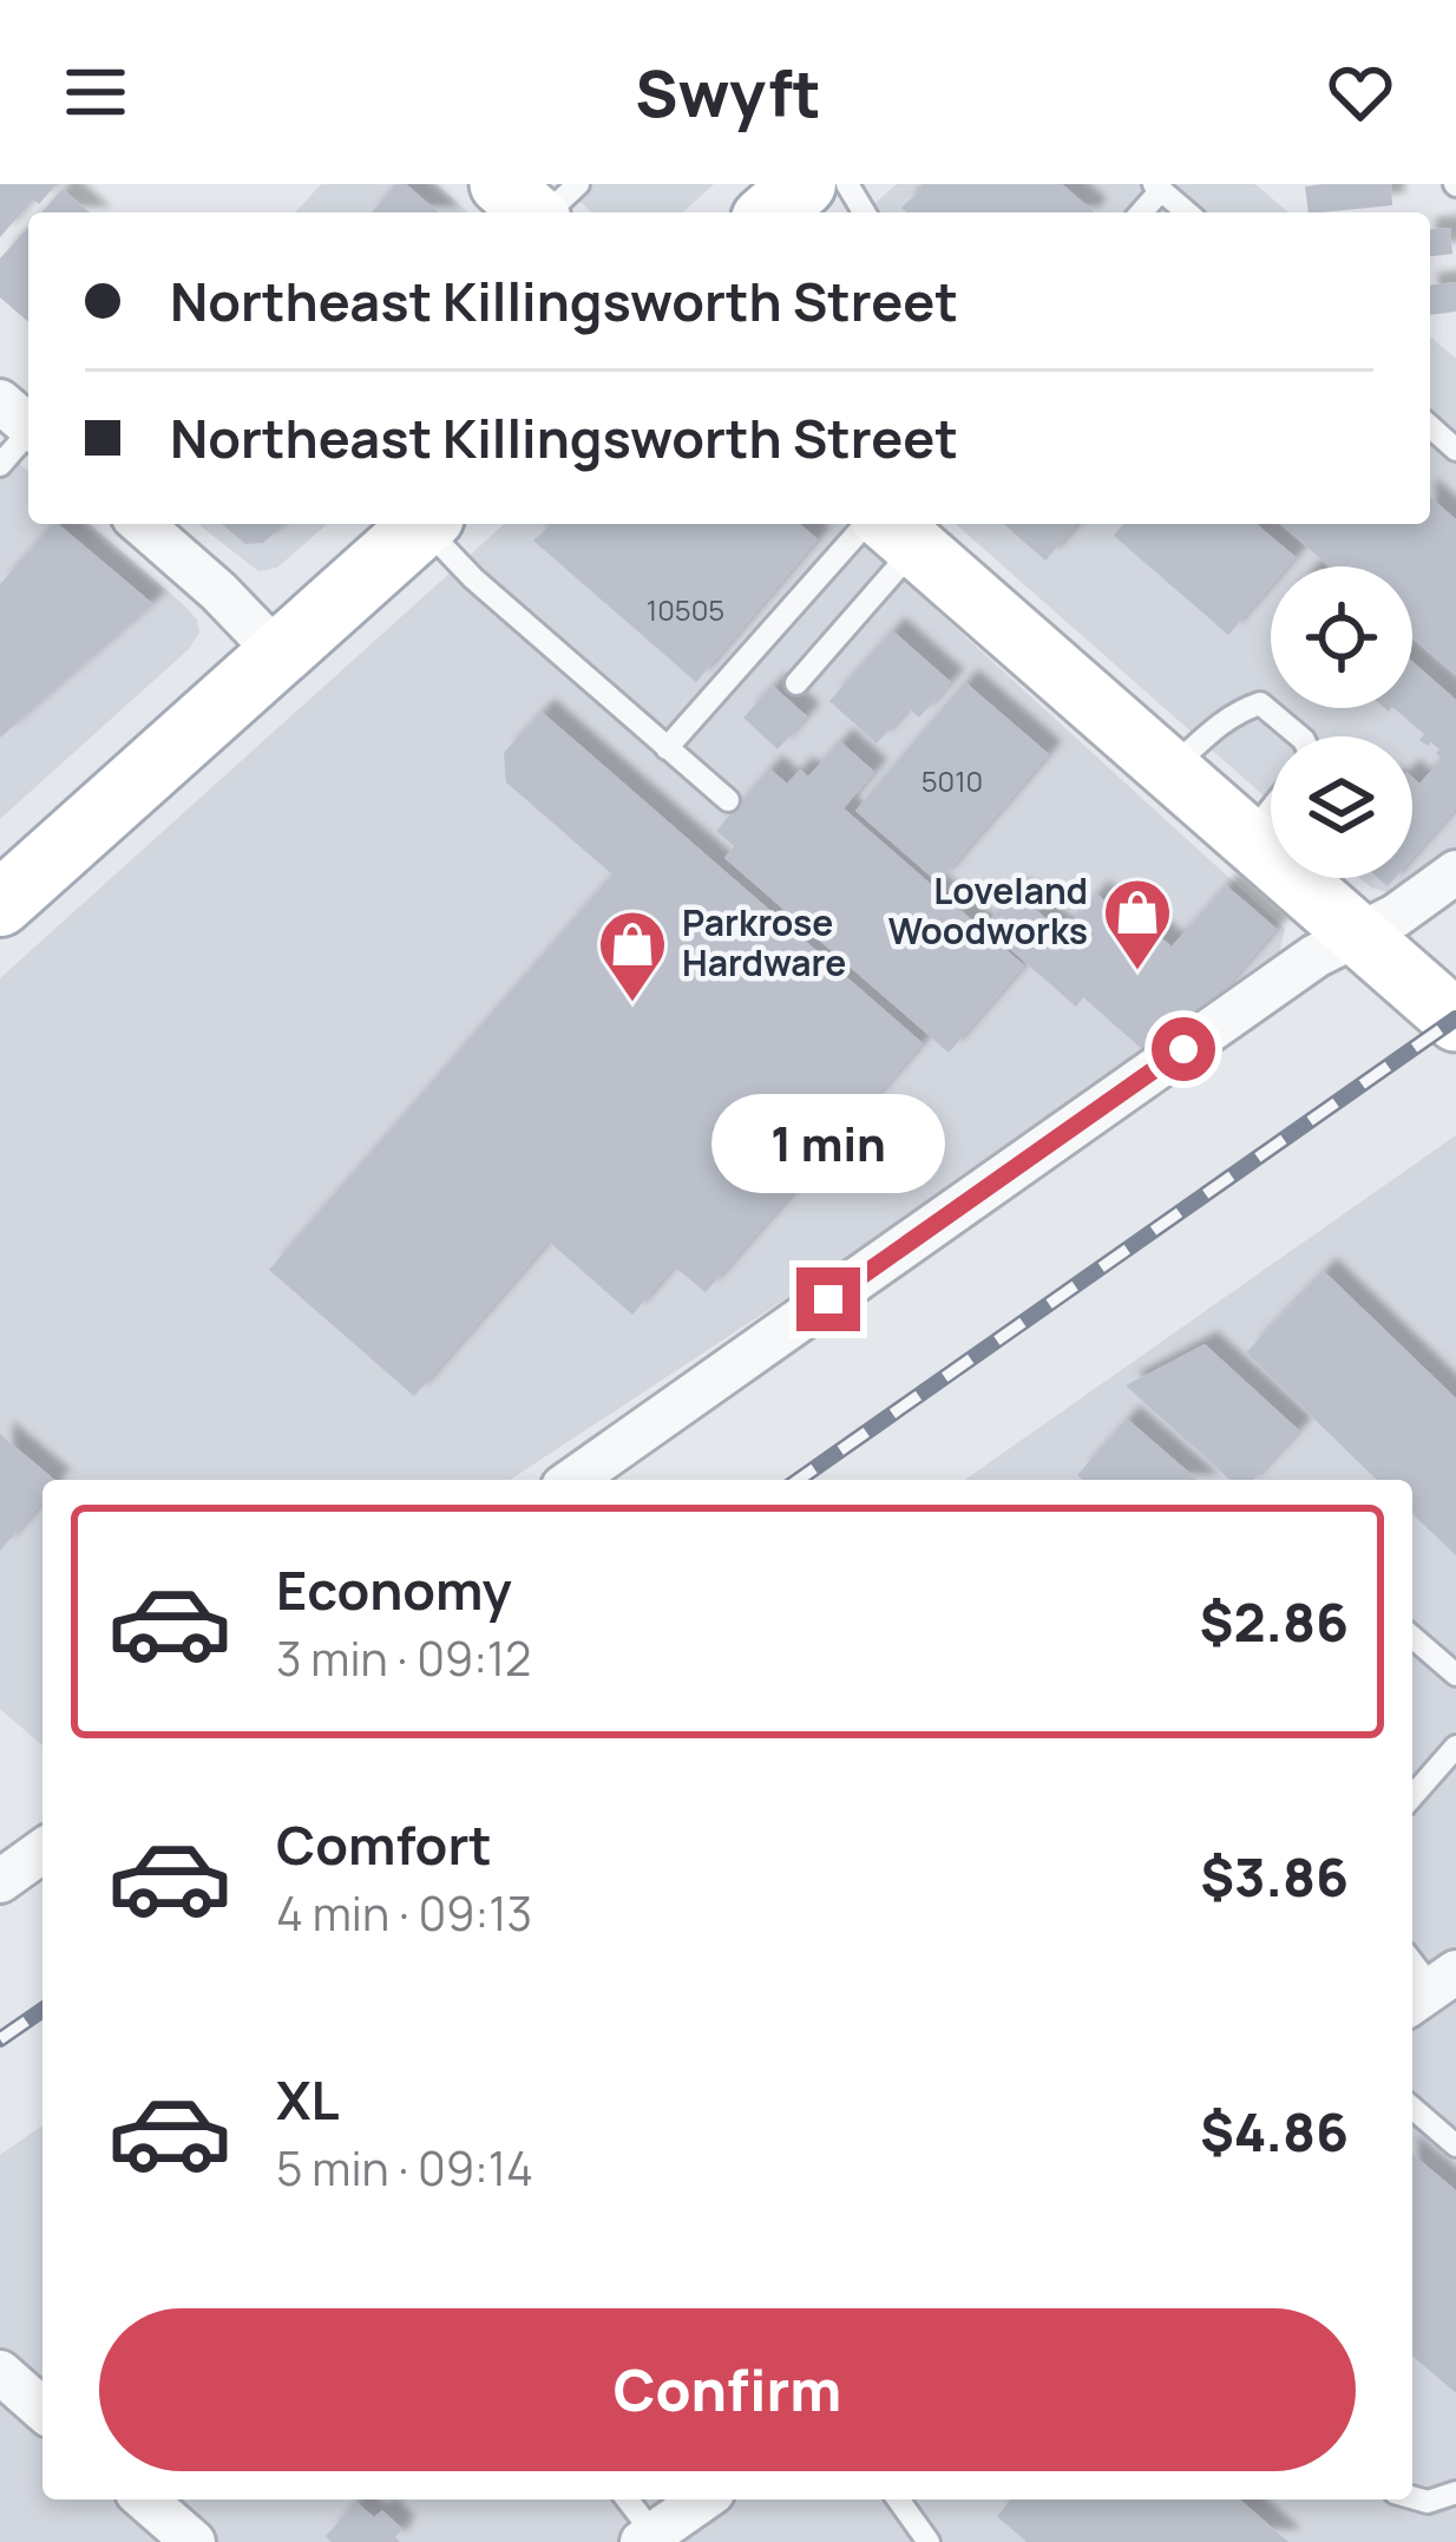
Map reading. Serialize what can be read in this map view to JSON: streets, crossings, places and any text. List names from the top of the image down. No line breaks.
{"places":{"shop":["Loveland Woodworks","Parkrose Hardware"]},"house_numbers":["10505","5010"],"page":{"header":"Swyft","banner":["Northeast Killingsworth Street","Northeast Killingsworth Street"],"bubble":"1 min","list":[{"name":"Economy","note":"3 min · 09:12","value":"$2.86"},{"name":"Comfort","note":"4 min · 09:13","value":"$3.86"},{"name":"XL","note":"5 min · 09:14","value":"$4.86"}],"buttons":"Confirm"}}
